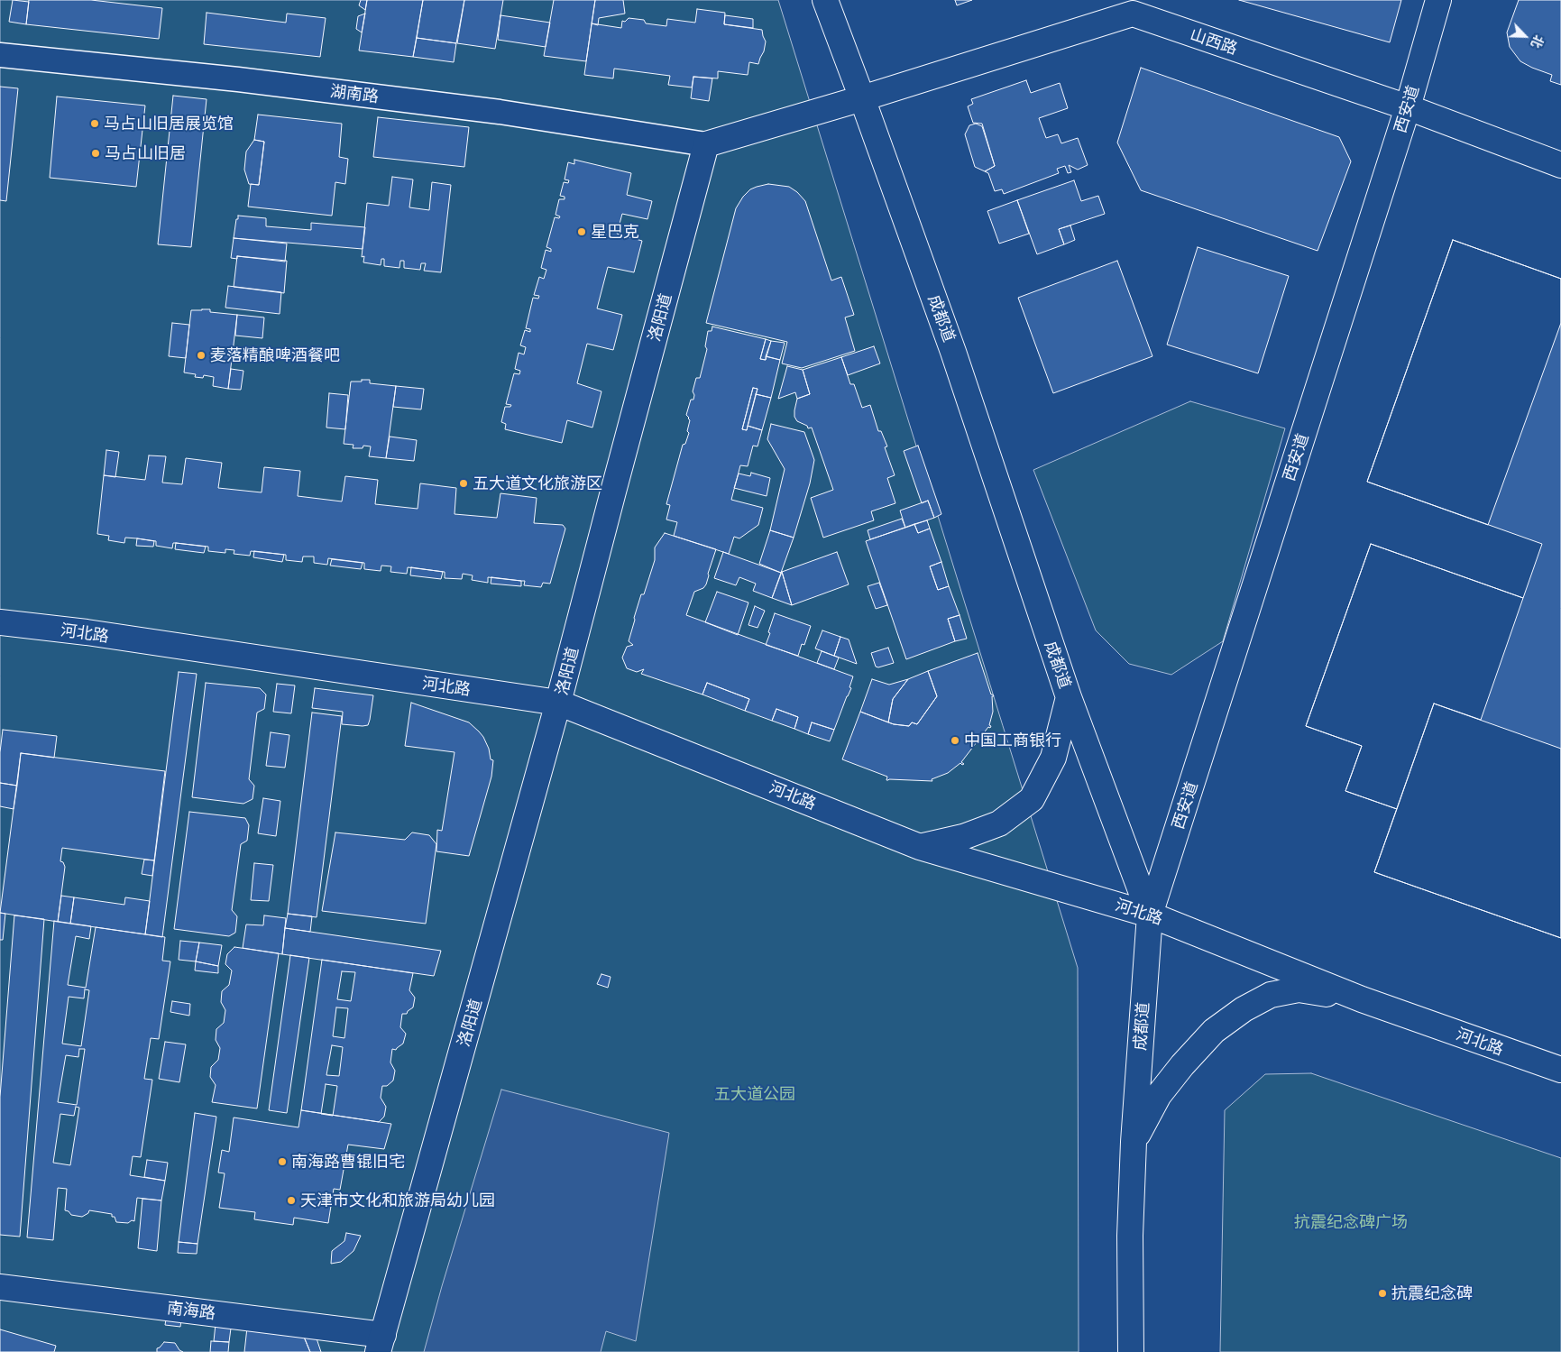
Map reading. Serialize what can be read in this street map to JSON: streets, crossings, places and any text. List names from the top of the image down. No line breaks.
{"streets":{"street":["山西路","湖南路","西安道","洛阳道","成都道","河北路","南海路"]},"crossings":[["山西路","西安道"],["山西路","成都道"],["湖南路","洛阳道"],["西安道","成都道"],["西安道","河北路"],["洛阳道","河北路"],["洛阳道","南海路"],["成都道","河北路"]],"parks":["五大道公园","抗震纪念碑广场"],"places":["马占山旧居展览馆","马占山旧居","星巴克","麦落精酿啤酒餐吧","五大道文化旅游区","中国工商银行","南海路曹锟旧宅","天津市文化和旅游局幼儿园","抗震纪念碑"],"north":"bottom right"}
